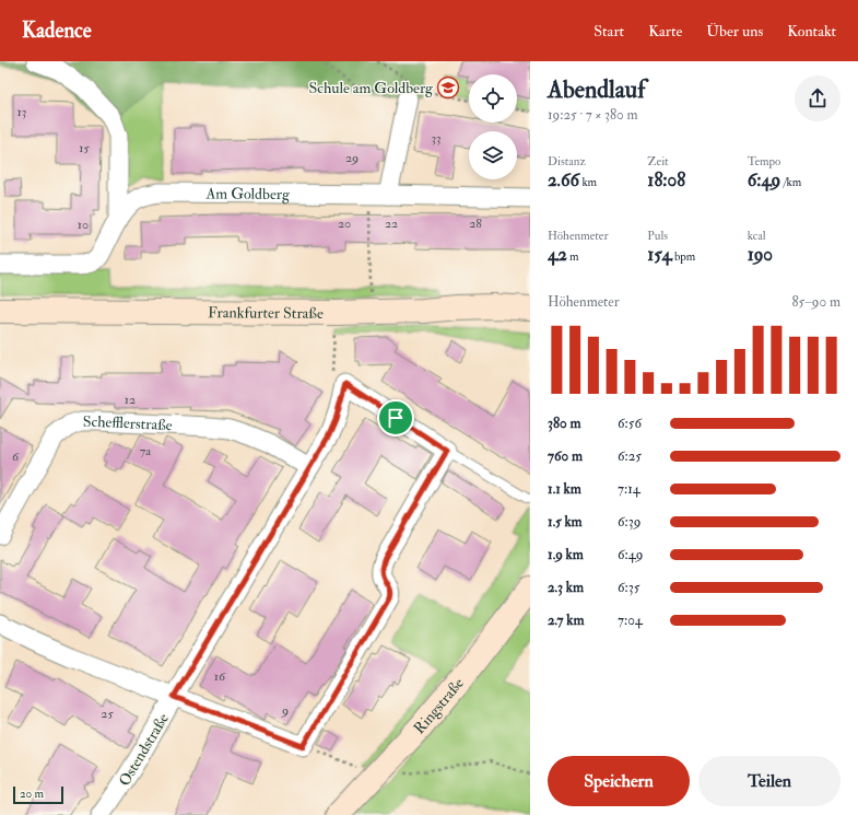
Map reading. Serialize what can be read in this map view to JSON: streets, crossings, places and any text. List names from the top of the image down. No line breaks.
{"streets":{"street":["Am Goldberg","Frankfurter Straße","Schefflerstraße","Ringstraße","Ostendstraße"]},"crossings":[["Schefflerstraße","Ostendstraße"]],"places":{"school or university":["Schule am Goldberg"]},"house_numbers":["13","33","15","29","20","22","28","10","12","7a","6","16","9","25"],"scale_bar":"20 m","page":{"header":"Kadence","nav":["Start","Karte","Über uns","Kontakt"],"heading":["Abendlauf","19:25 · 7 × 380 m"],"stats":[["Distanz","2.66 km"],["Zeit","18:08"],["Tempo","6:49 /km"],["Höhenmeter","42 m"],["Puls","154 bpm"],["kcal","190"]],"chart":["Höhenmeter","85–90 m"],"list":[{"name":"380 m","note":"6:56"},{"name":"760 m","note":"6:25"},{"name":"1.1 km","note":"7:14"},{"name":"1.5 km","note":"6:39"},{"name":"1.9 km","note":"6:49"},{"name":"2.3 km","note":"6:35"},{"name":"2.7 km","note":"7:04"}],"buttons":["Speichern","Teilen"],"scale":"20 m"}}
